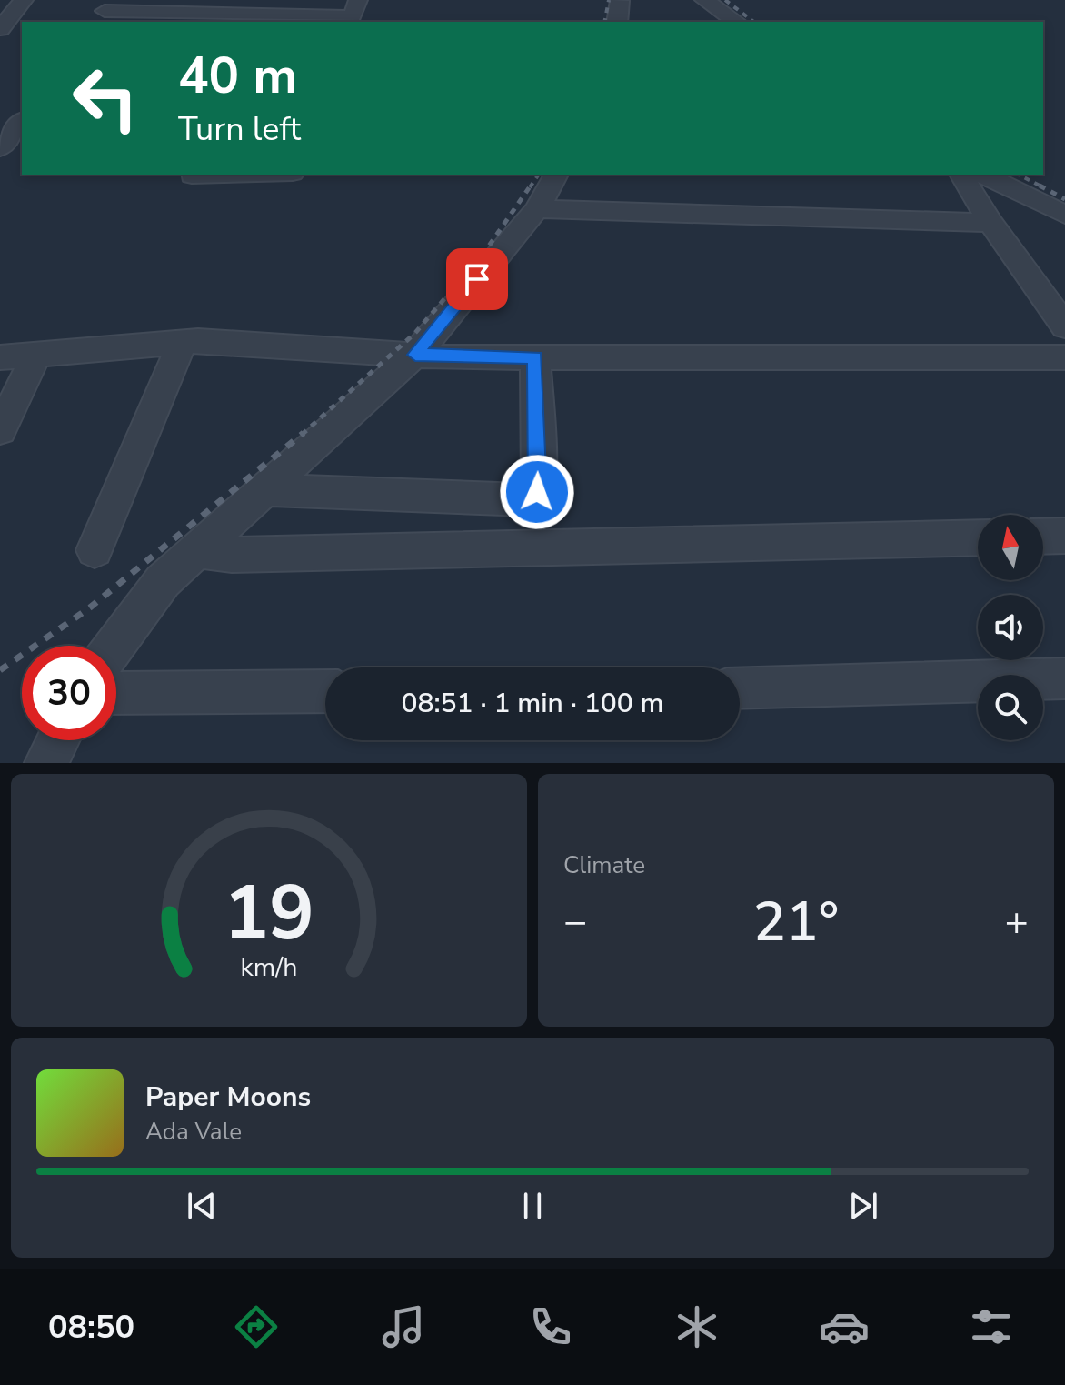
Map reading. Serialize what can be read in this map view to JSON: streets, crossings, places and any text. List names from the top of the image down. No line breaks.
{"north":"top","page":{"turn":["40 m","Turn left"],"limit":"30","trip":"08:51 · 1 min · 100 m","tile":"Climate","heat":["−","21°","+"],"song":["Paper Moons","Ada Vale"],"tabs":"08:50","gauge":["19","km/h"]}}
